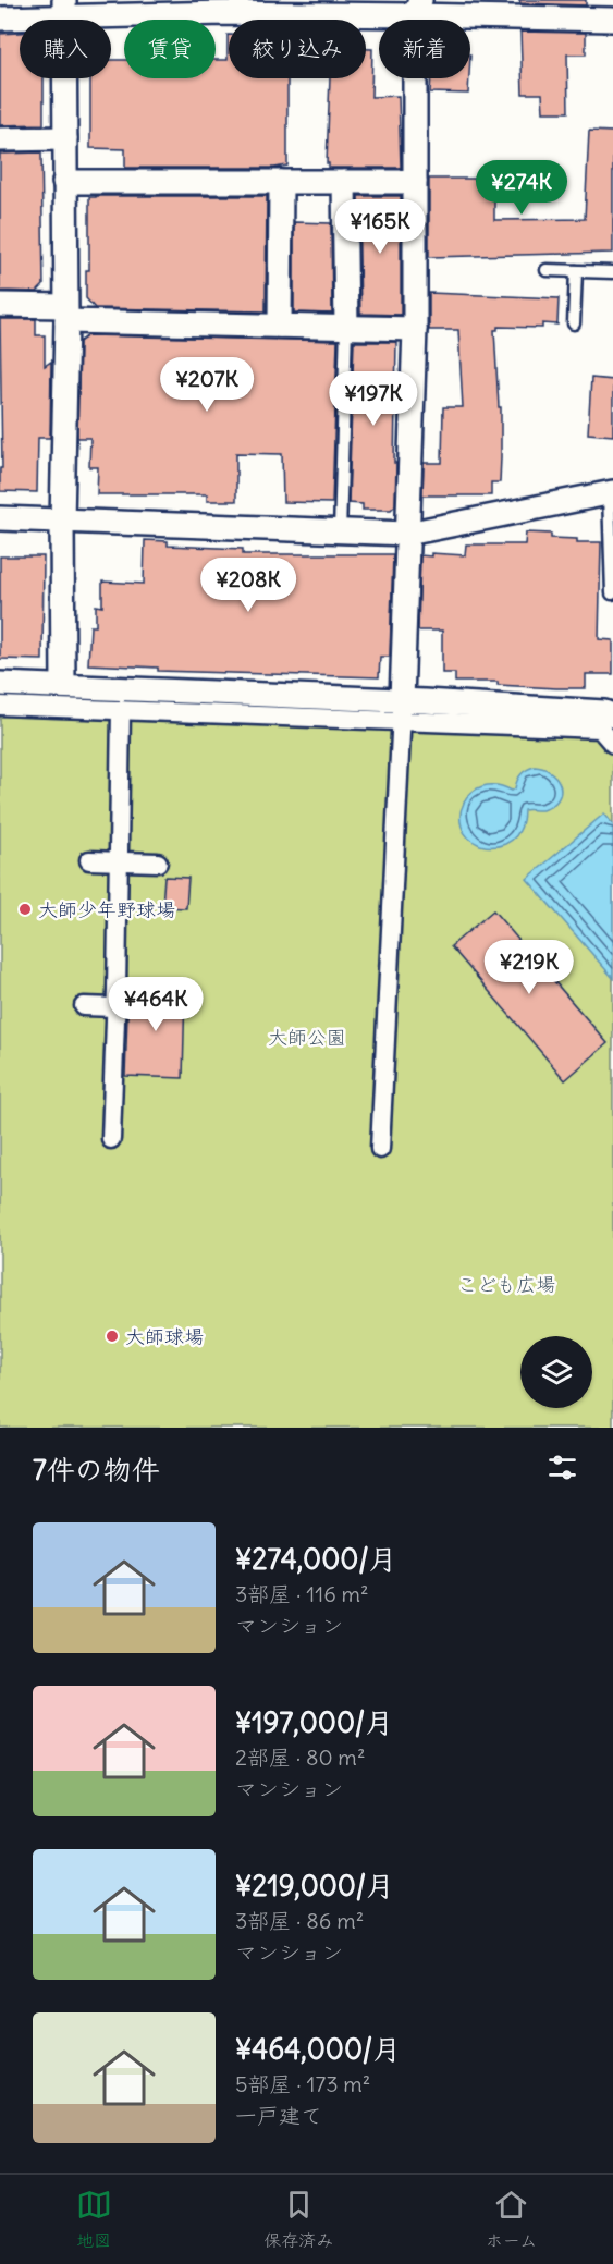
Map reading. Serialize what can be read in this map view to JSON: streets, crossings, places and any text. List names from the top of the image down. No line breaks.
{"parks":["大師公園","こども広場"],"places":["大師少年野球場","大師球場"],"page":{"chip":["購入","賃貸","絞り込み","新着"],"price":["¥274K","¥165K","¥207K","¥197K","¥208K","¥219K","¥464K"],"heading":"7件の物件","list":[{"name":"¥274,000/月","note":"3部屋 · 116 m² · マンション"},{"name":"¥197,000/月","note":"2部屋 · 80 m² · マンション"},{"name":"¥219,000/月","note":"3部屋 · 86 m² · マンション"},{"name":"¥464,000/月","note":"5部屋 · 173 m² · 一戸建て"}],"tabs":["地図","保存済み","ホーム"]}}
